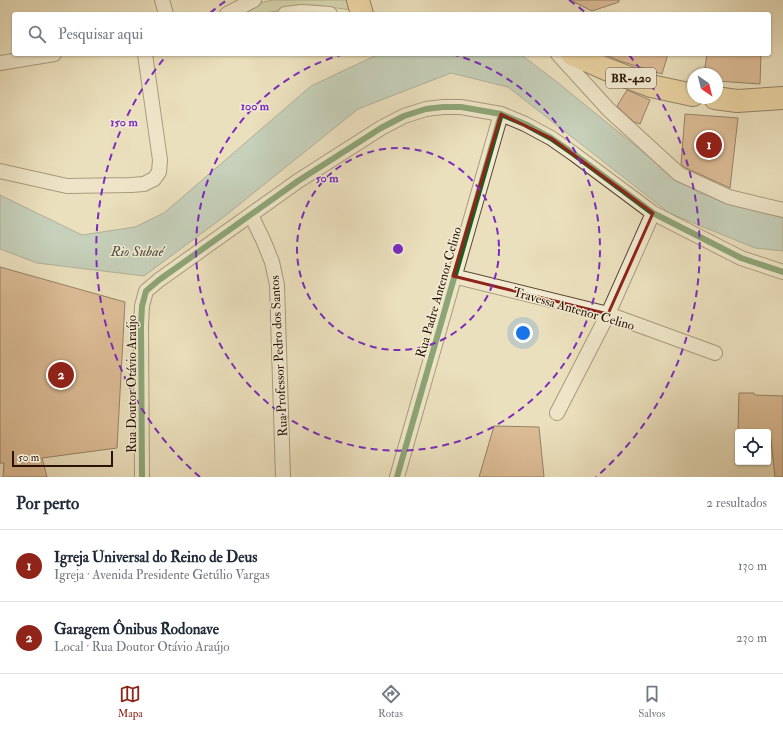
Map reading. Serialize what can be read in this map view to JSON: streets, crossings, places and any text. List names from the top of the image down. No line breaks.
{"streets":{"main road":["BR-420"],"street":["Rua Padre Antenor Celino","Travessa Antenor Celino","Rua Professor Pedro dos Santos","Rua Doutor Otávio Araújo"]},"crossings":[["Rua Padre Antenor Celino","Travessa Antenor Celino"],["Rua Professor Pedro dos Santos","Rua Doutor Otávio Araújo"]],"water":["Rio Subaé"],"scale_bar":"50 m","north":"bottom right","page":{"search":"Pesquisar aqui","pins":["1","2"],"scale":"50 m","heading":["Por perto","2 resultados"],"list":[{"mark":"1","name":"Igreja Universal do Reino de Deus","note":"Igreja · Avenida Presidente Getúlio Vargas","value":"130 m"},{"mark":"2","name":"Garagem Ônibus Rodonave","note":"Local · Rua Doutor Otávio Araújo","value":"230 m"}],"nav":["Mapa","Rotas","Salvos"]},"rings":["100 m","150 m","50 m"]}
